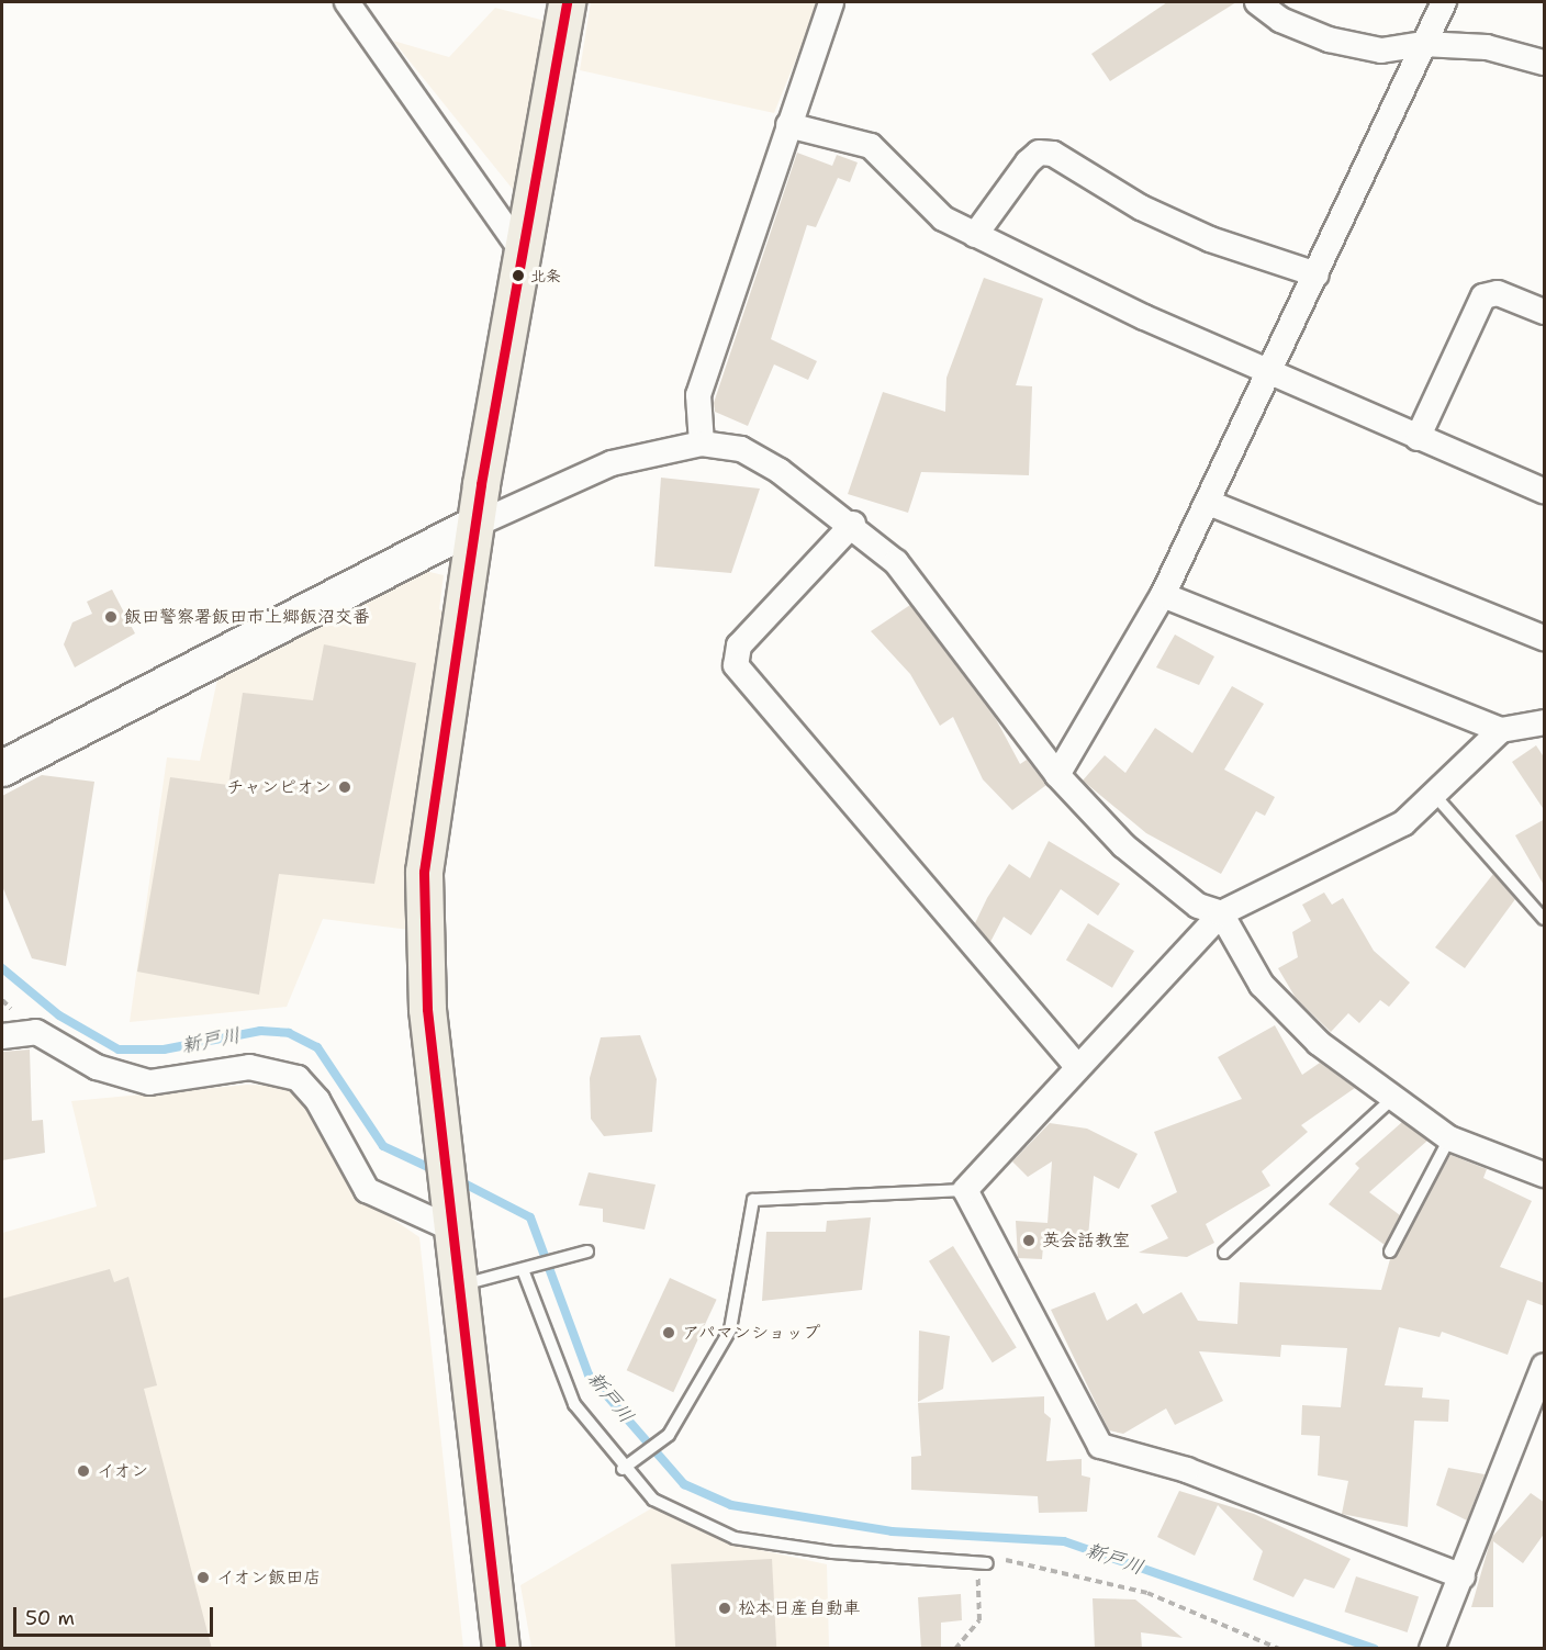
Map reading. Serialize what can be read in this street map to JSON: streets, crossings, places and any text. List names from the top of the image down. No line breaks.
{"water":["新戸川"],"places":["北条","飯田警察署飯田市上郷飯沼交番","チャンピオン","英会話教室","アパマンショップ","イオン","イオン飯田店","松本日産自動車"],"scale_bar":"50 m"}
